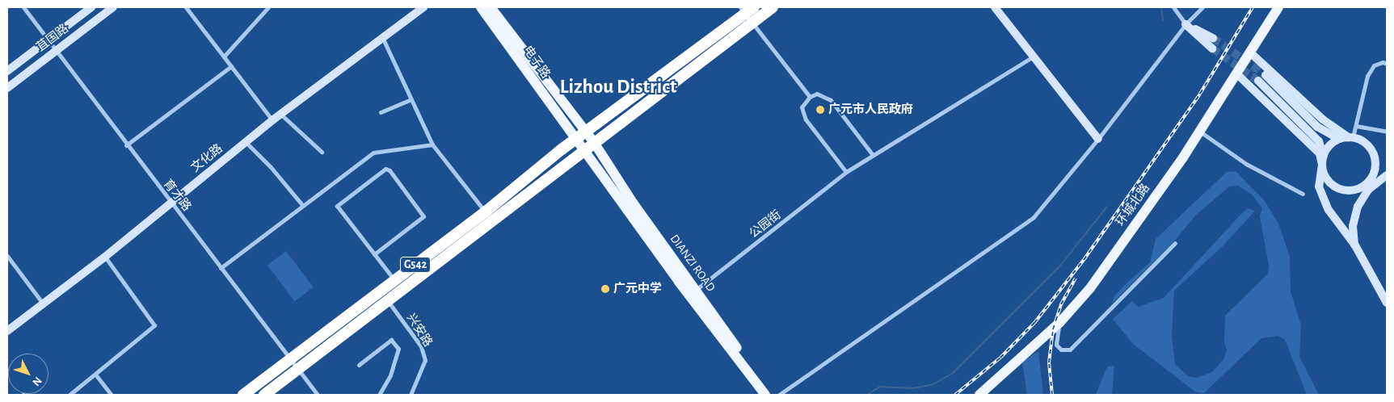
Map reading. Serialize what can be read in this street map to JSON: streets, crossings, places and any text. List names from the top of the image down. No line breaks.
{"streets":{"highway":["G542"],"main road":["电子路","环城北路","DIANZI ROAD"],"street":["苴国路","文化路","育才路","公园街","兴安路"]},"crossings":[["苴国路","育才路"],["电子路","DIANZI ROAD"],["电子路","G542"],["文化路","育才路"],["育才路","G542"],["公园街","DIANZI ROAD"],["DIANZI ROAD","G542"],["G542","兴安路"]],"districts":["Lizhou District"],"places":["广元市人民政府","广元中学"],"north":"bottom right"}
